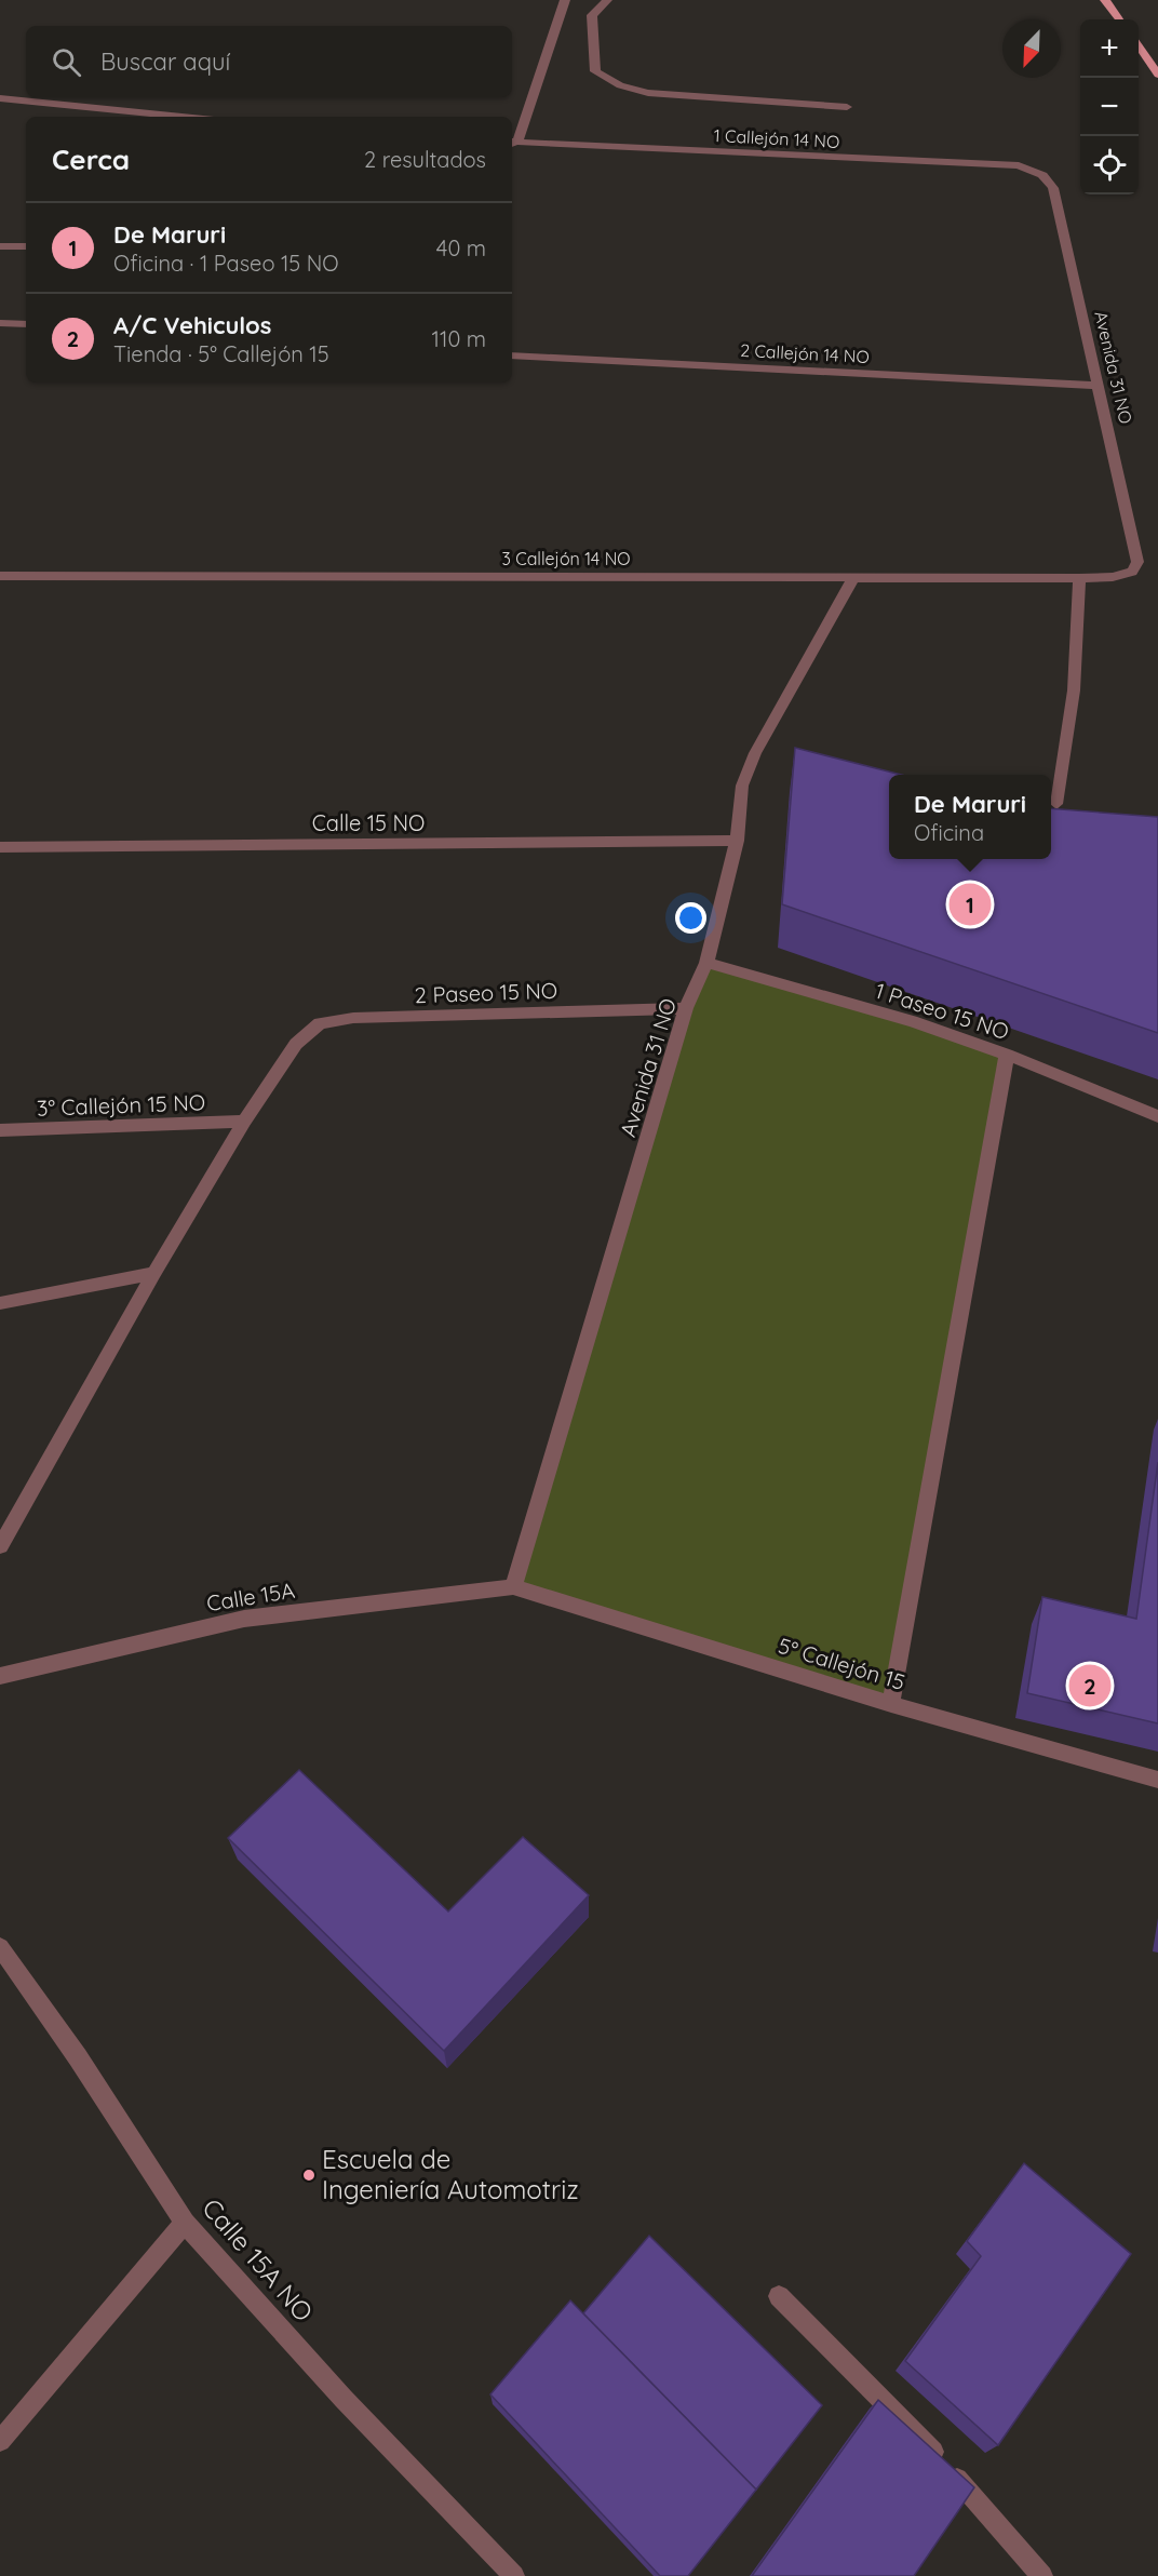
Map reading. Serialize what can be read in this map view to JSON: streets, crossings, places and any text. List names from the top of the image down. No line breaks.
{"streets":{"street":["1 Callejón 14 NO","2 Callejón 14 NO","Avenida 31 NO","3 Callejón 14 NO","Calle 15 NO","2 Paseo 15 NO","1 Paseo 15 NO","3° Callejón 15 NO","Calle 15A","5° Callejón 15","Calle 15A NO"]},"crossings":[["1 Callejón 14 NO","Avenida 31 NO"],["2 Callejón 14 NO","Avenida 31 NO"],["Avenida 31 NO","3 Callejón 14 NO"],["Avenida 31 NO","Calle 15 NO"],["Avenida 31 NO","2 Paseo 15 NO"],["Avenida 31 NO","1 Paseo 15 NO"],["Avenida 31 NO","Calle 15A"],["Avenida 31 NO","5° Callejón 15"],["2 Paseo 15 NO","3° Callejón 15 NO"],["Calle 15A","5° Callejón 15"]],"places":["Escuela de Ingeniería Automotriz"],"north":"bottom left","page":{"map_buttons":["+","−"],"search":"Buscar aquí","heading":["Cerca","2 resultados"],"list":[{"mark":"1","name":"De Maruri","note":"Oficina · 1 Paseo 15 NO","value":"40 m"},{"mark":"2","name":"A/C Vehiculos","note":"Tienda · 5° Callejón 15","value":"110 m"}],"popup":["De Maruri","Oficina"],"pins":["1","2"]}}
